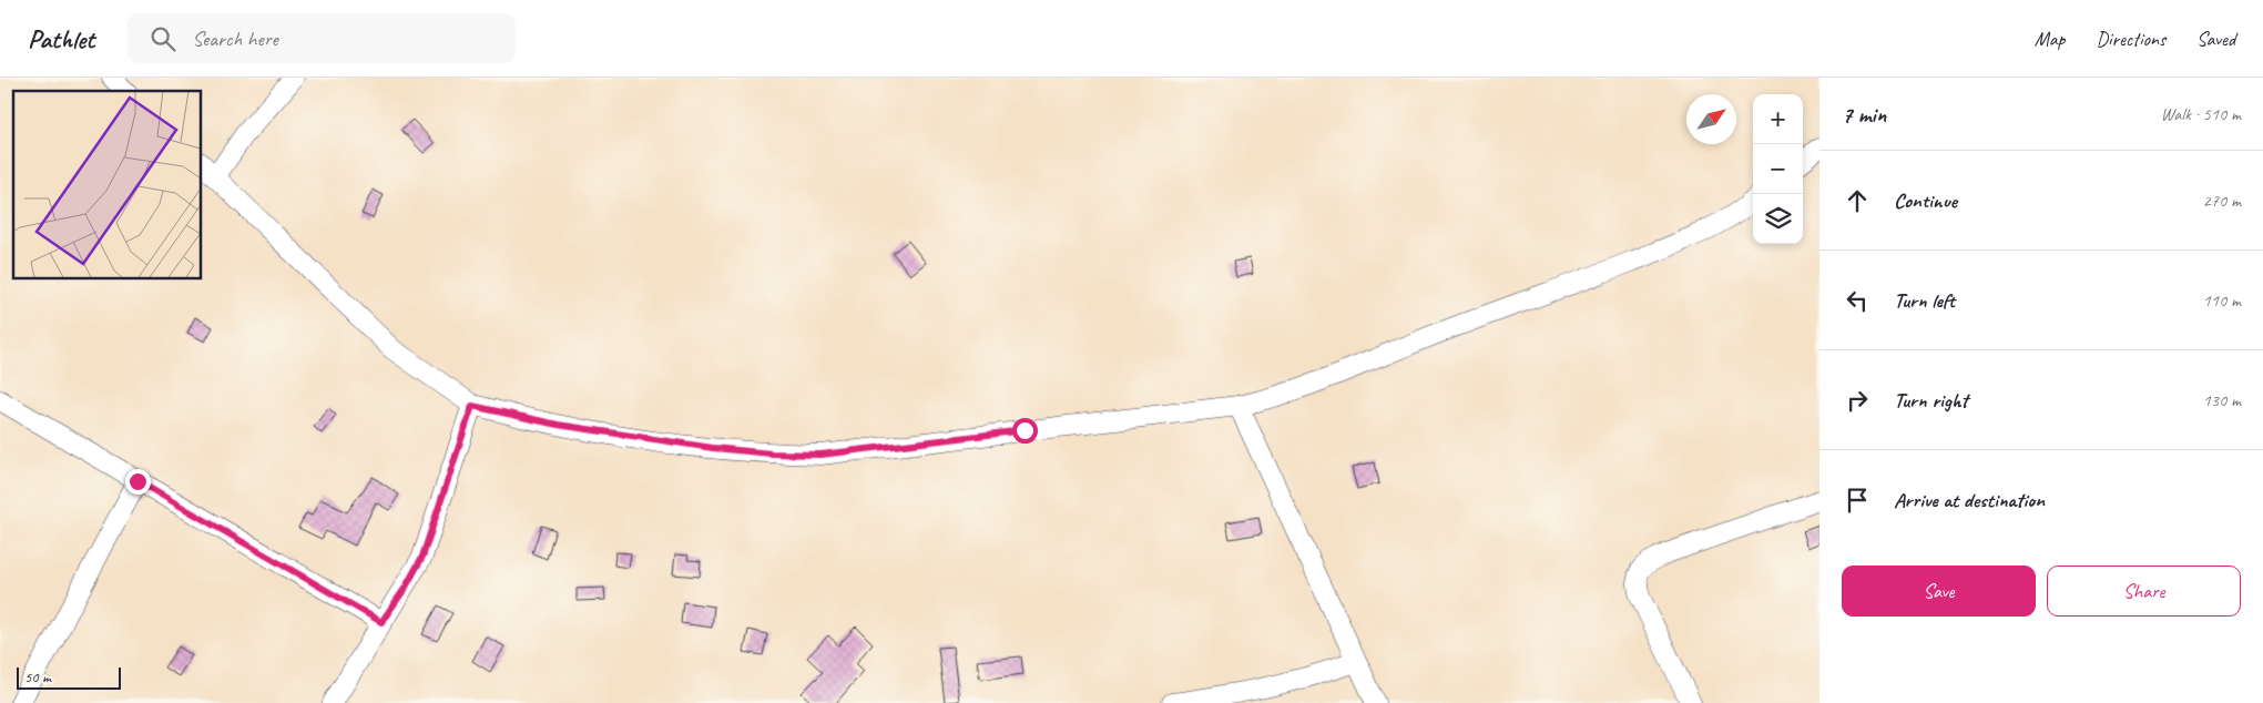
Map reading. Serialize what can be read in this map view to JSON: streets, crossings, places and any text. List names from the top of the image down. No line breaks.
{"scale_bar":"50 m","north":"top right","page":{"header":"Pathlet","search":"Search here","nav":["Map","Directions","Saved"],"heading":["7 min","Walk · 510 m"],"map_buttons":["+","−"],"list":[["Continue","270 m"],["Turn left","110 m"],["Turn right","130 m"],"Arrive at destination"],"buttons":["Save","Share"],"scale":"50 m"}}
